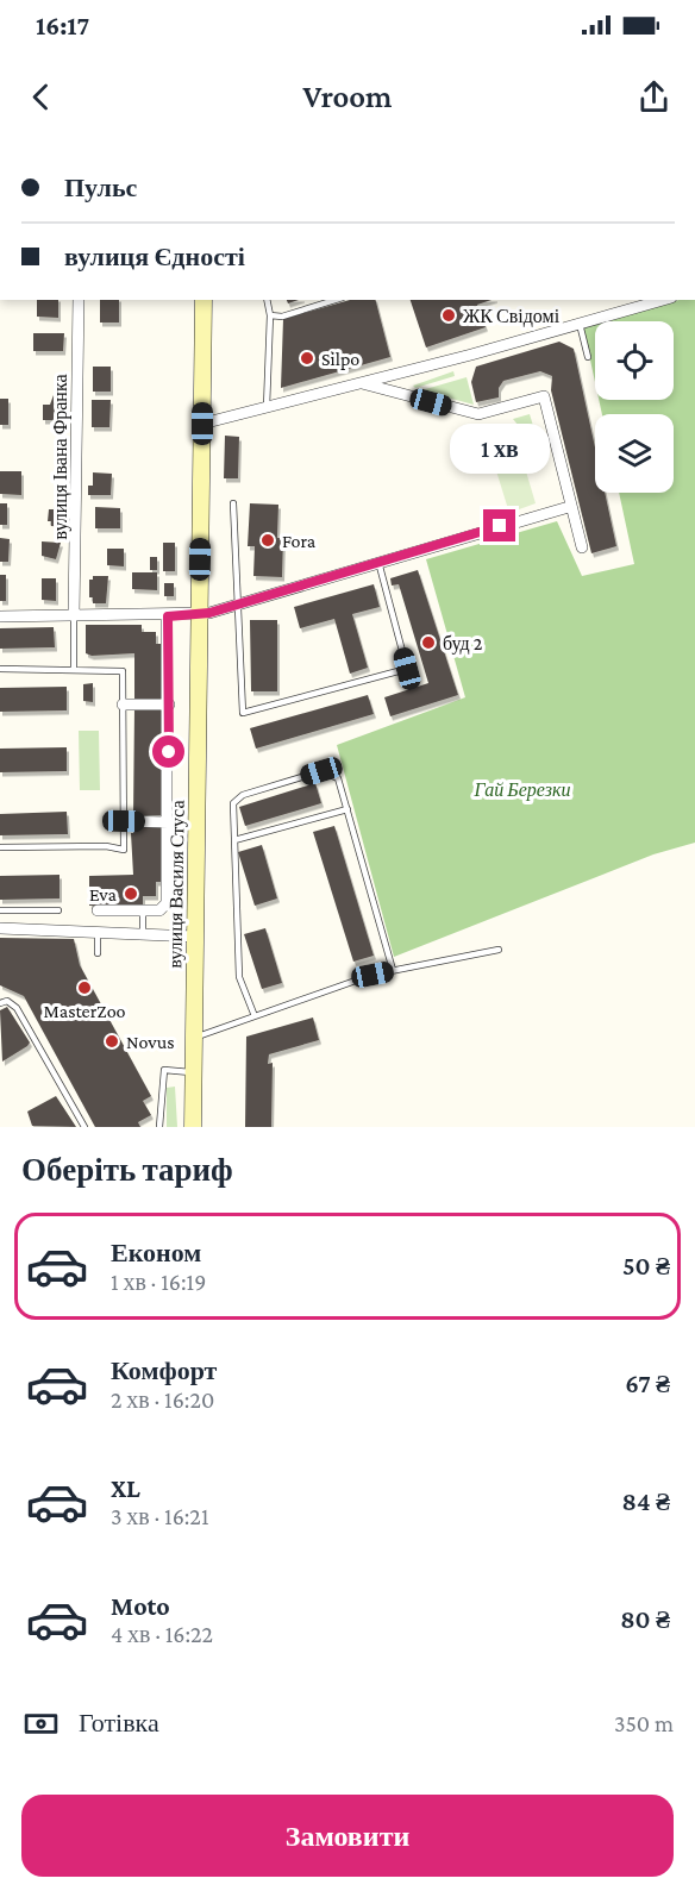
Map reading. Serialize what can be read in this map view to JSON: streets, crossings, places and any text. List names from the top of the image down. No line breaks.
{"streets":{"main road":["вулиця Василя Стуса"],"street":["вулиця Івана Франка"]},"parks":["Гай Березки"],"places":["ЖК Свідомі","Silpo","Fora","буд 2","Eva","MasterZoo","Novus"],"page":{"status":"16:17","header":"Vroom","banner":["Пульс","вулиця Єдності"],"bubble":"1 хв","heading":"Оберіть тариф","list":[{"name":"Економ","note":"1 хв · 16:19","value":"50 ₴"},{"name":"Комфорт","note":"2 хв · 16:20","value":"67 ₴"},{"name":"XL","note":"3 хв · 16:21","value":"84 ₴"},{"name":"Moto","note":"4 хв · 16:22","value":"80 ₴"}],"pay":["Готівка","350 m"],"buttons":"Замовити"}}
